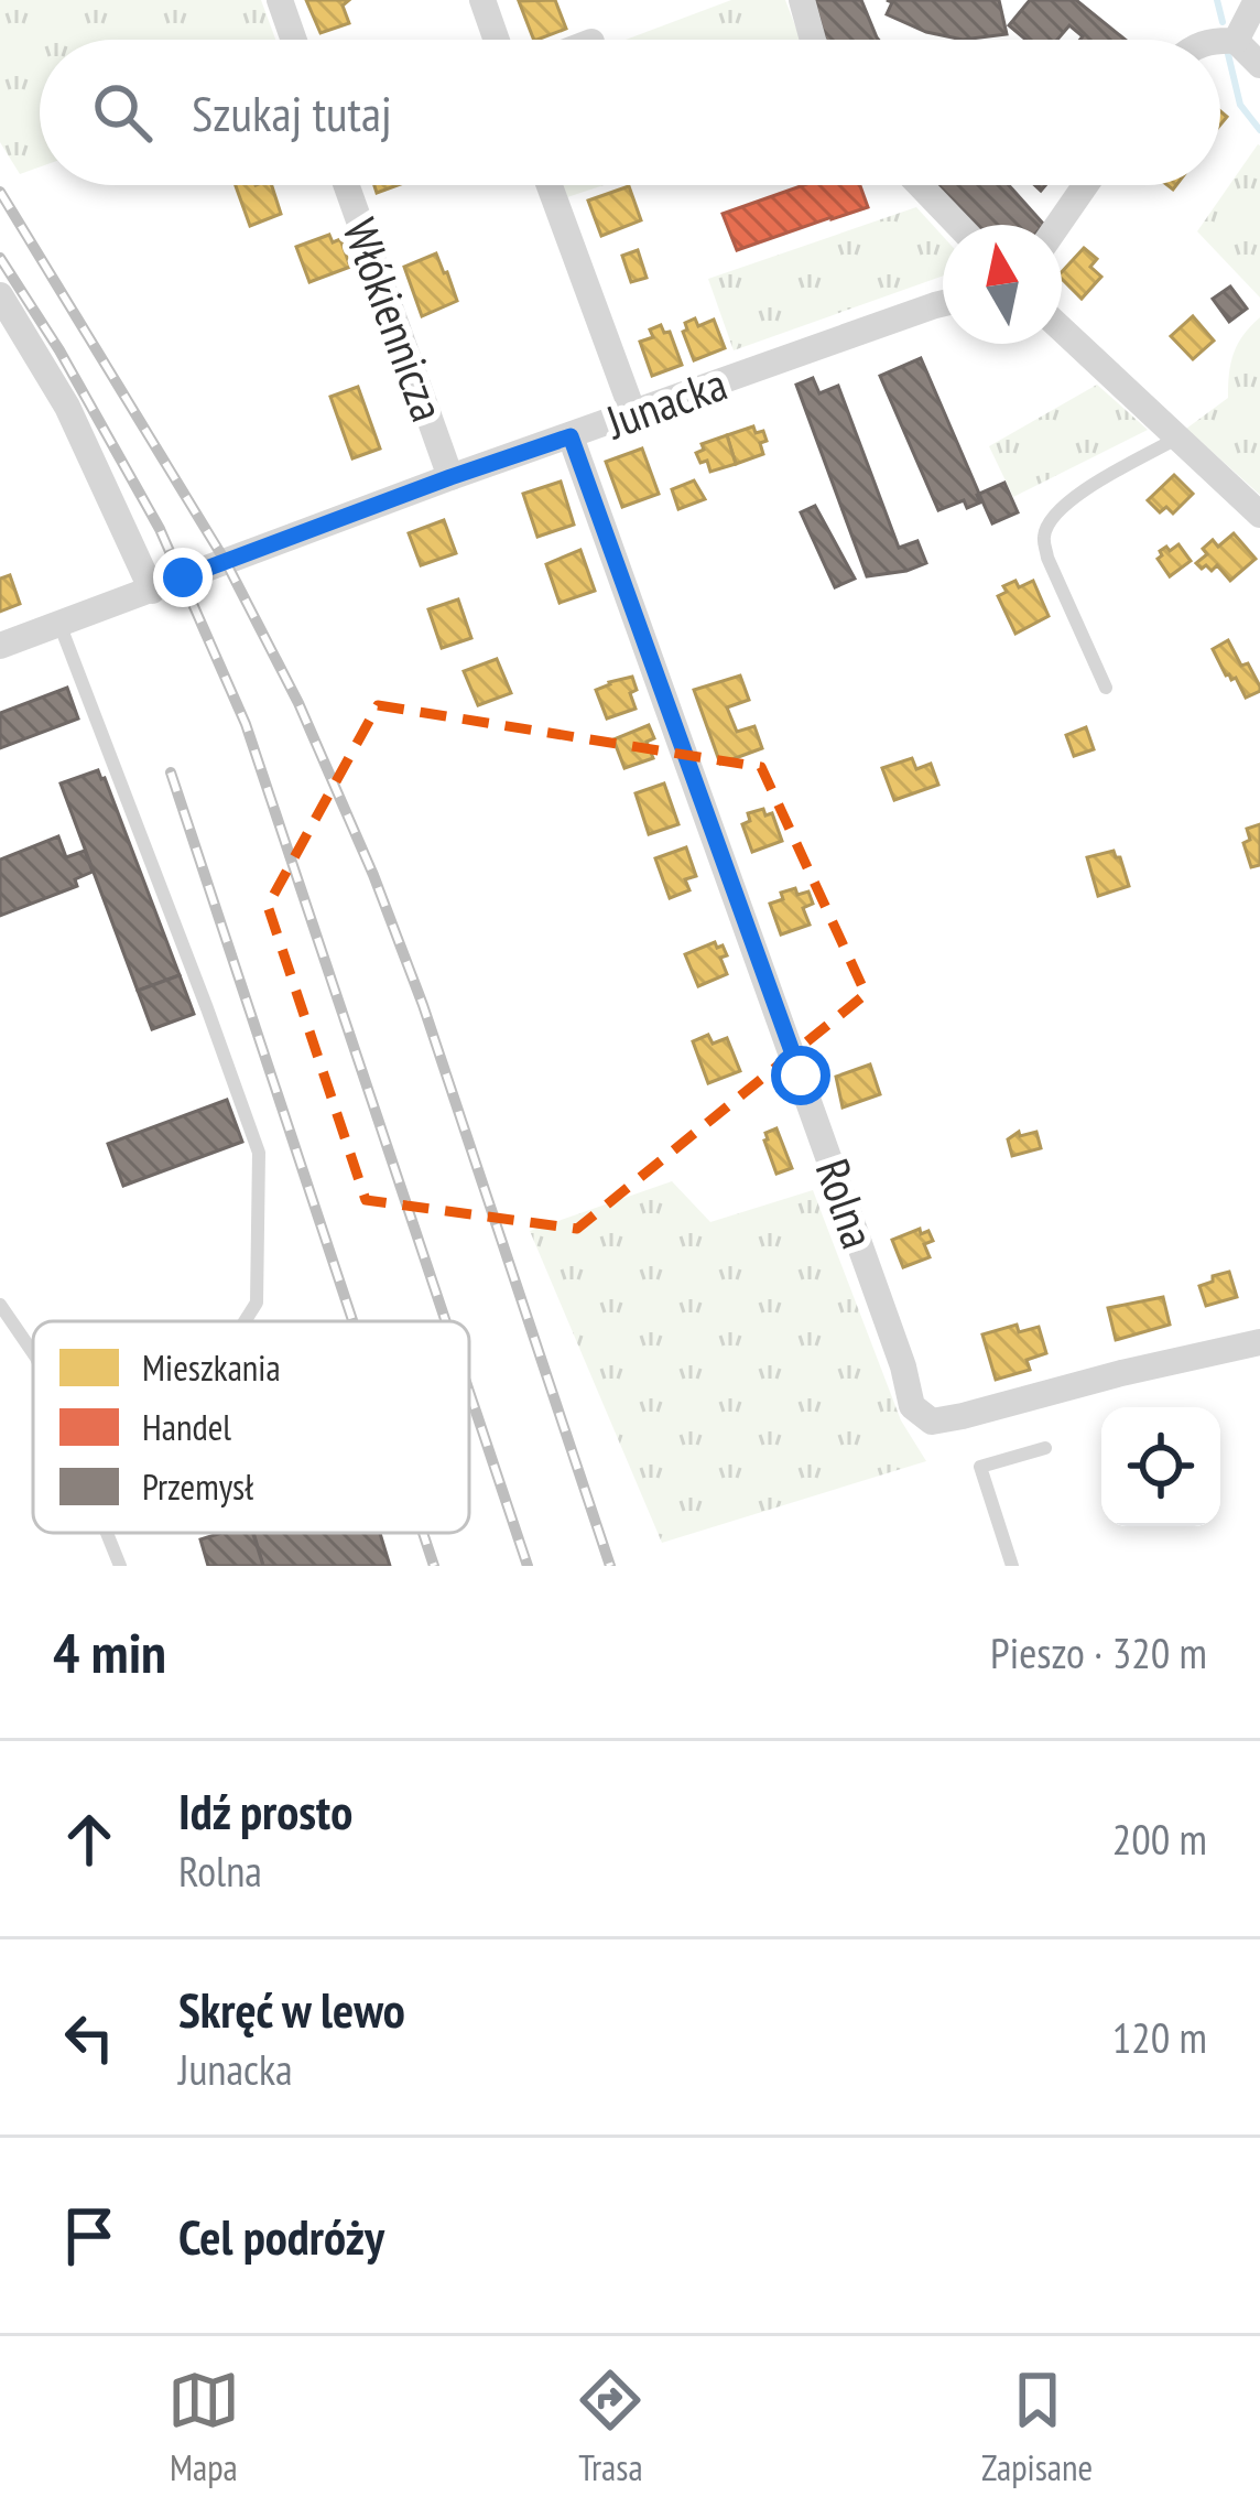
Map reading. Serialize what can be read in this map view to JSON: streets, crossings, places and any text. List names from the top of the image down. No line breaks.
{"streets":{"street":["Włókiennicza","Junacka","Rolna"]},"crossings":[["Włókiennicza","Junacka"],["Junacka","Rolna"]],"legend":["Mieszkania","Handel","Przemysł"],"north":"top","page":{"search":"Szukaj tutaj","heading":["4 min","Pieszo · 320 m"],"list":[["Idź prosto","Rolna","200 m"],["Skręć w lewo","Junacka","120 m"],"Cel podróży"],"nav":["Mapa","Trasa","Zapisane"]}}
